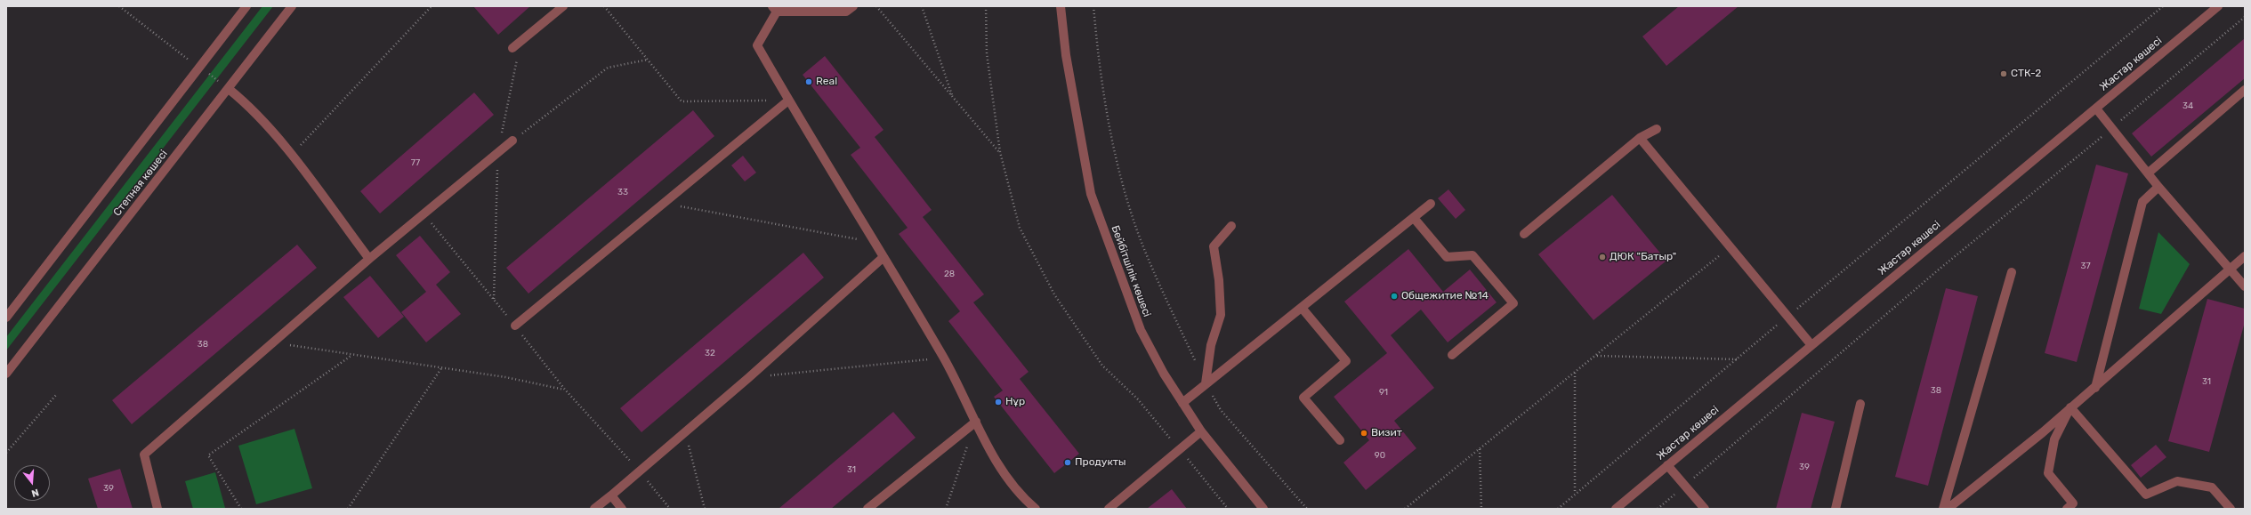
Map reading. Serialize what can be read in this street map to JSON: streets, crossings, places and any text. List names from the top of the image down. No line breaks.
{"streets":{"street":["Жастар көшесі","Степная көшесі","Бейбітшілік көшесі"]},"places":["СТК-2","Real","ДЮК \"Батыр\"","Общежитие №14","Нұр","Визит","Продукты"],"house_numbers":["34","77","33","37","28","38","32","31","38","91","90","39","31","39"],"north":"bottom"}
